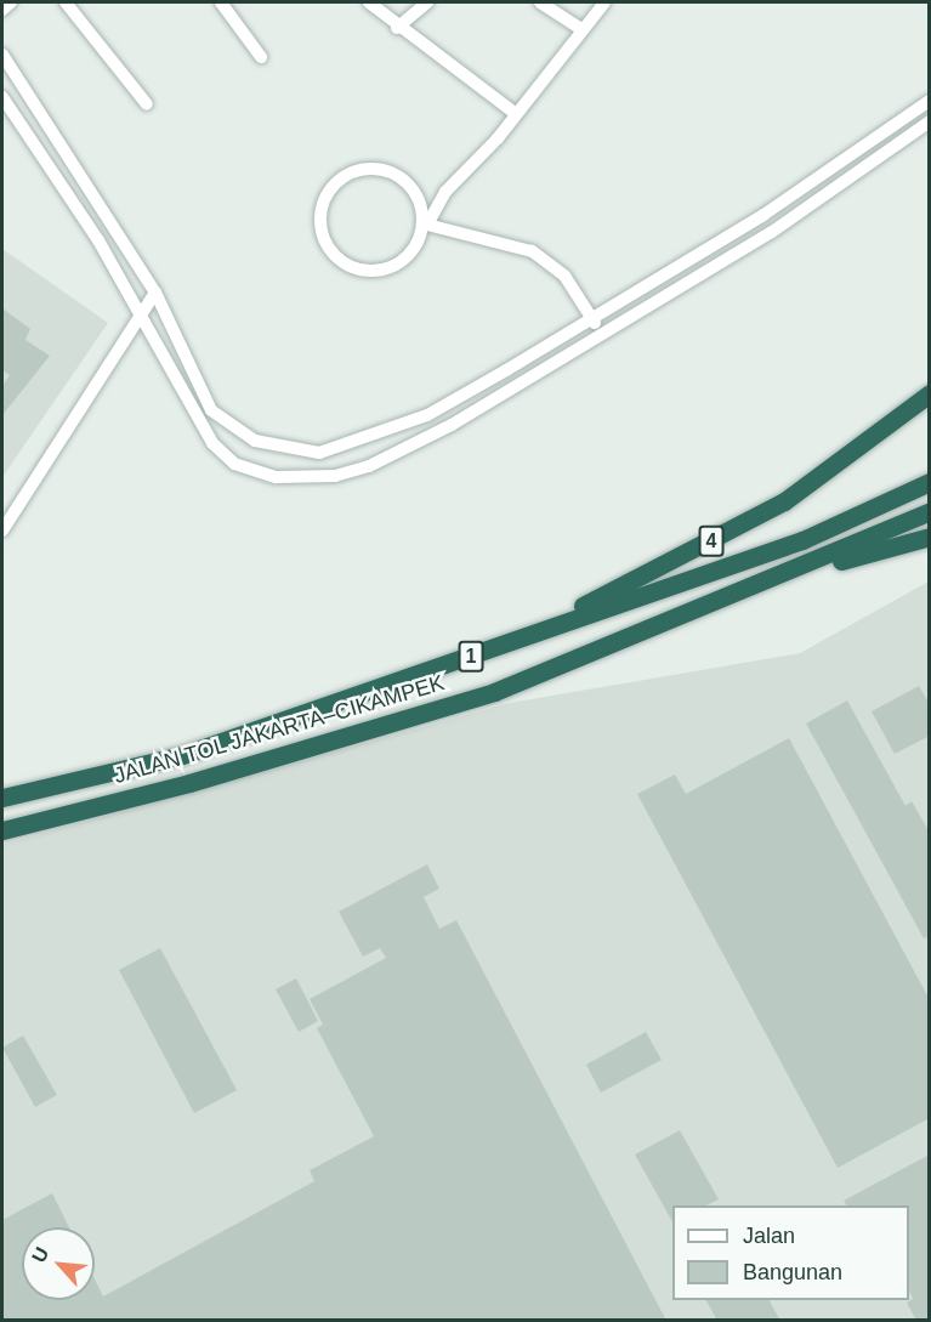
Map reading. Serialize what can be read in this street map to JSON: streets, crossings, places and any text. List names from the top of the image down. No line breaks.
{"streets":{"highway":["4","1","JALAN TOL JAKARTA–CIKAMPEK"]},"crossings":[["4","JALAN TOL JAKARTA–CIKAMPEK"]],"legend":["Jalan","Bangunan"],"north":"top left"}
